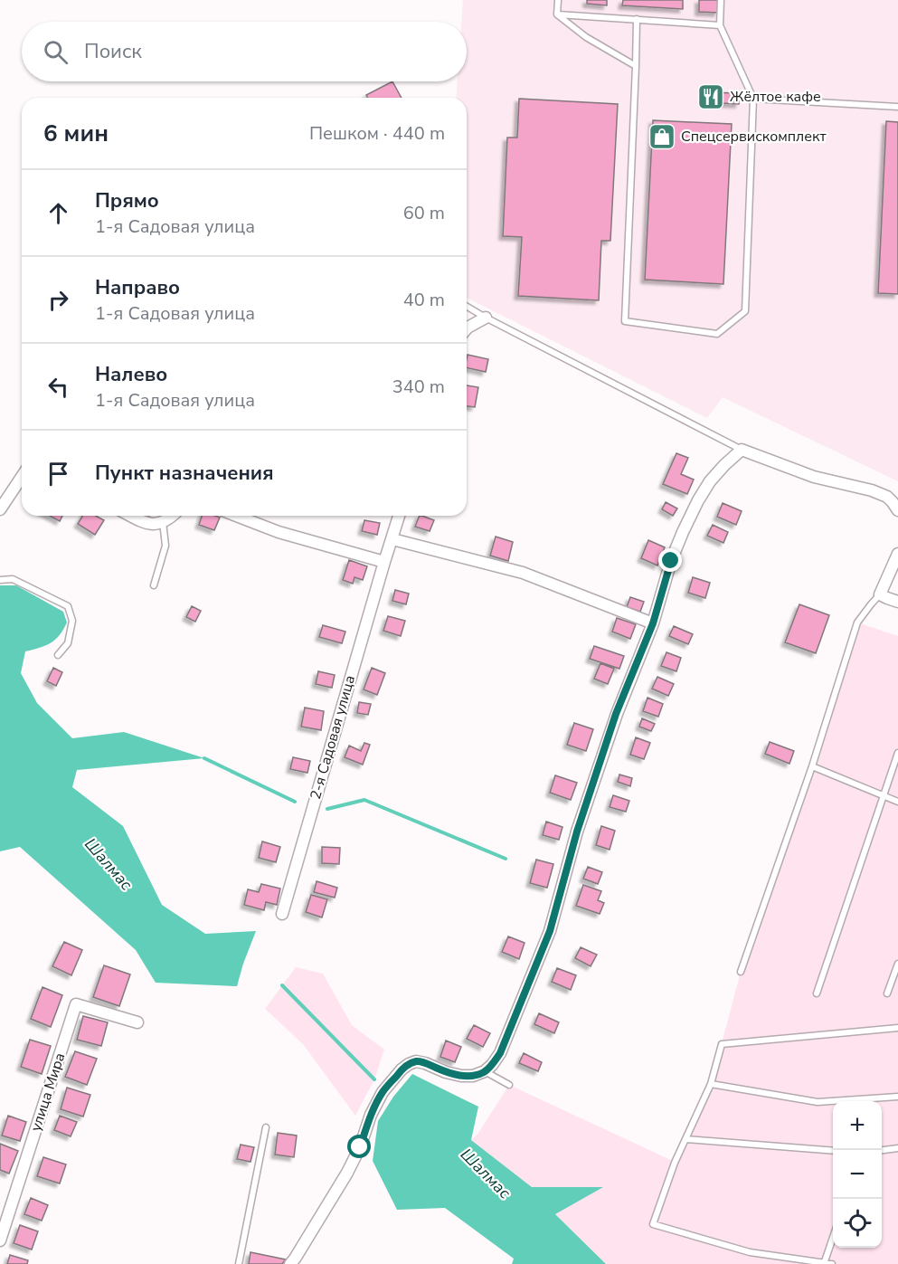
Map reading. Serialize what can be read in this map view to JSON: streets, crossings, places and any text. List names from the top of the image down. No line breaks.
{"streets":{"street":["2-я Садовая улица","улица Мира"]},"water":["Шалмас"],"places":{"restaurant":["Жёлтое кафе"],"shop":["Спецсервискомплект"]},"page":{"search":"Поиск","heading":["6 мин","Пешком · 440 m"],"list":[["Прямо","1-я Садовая улица","60 m"],["Направо","1-я Садовая улица","40 m"],["Налево","1-я Садовая улица","340 m"],"Пункт назначения"],"map_buttons":["+","−"]}}
